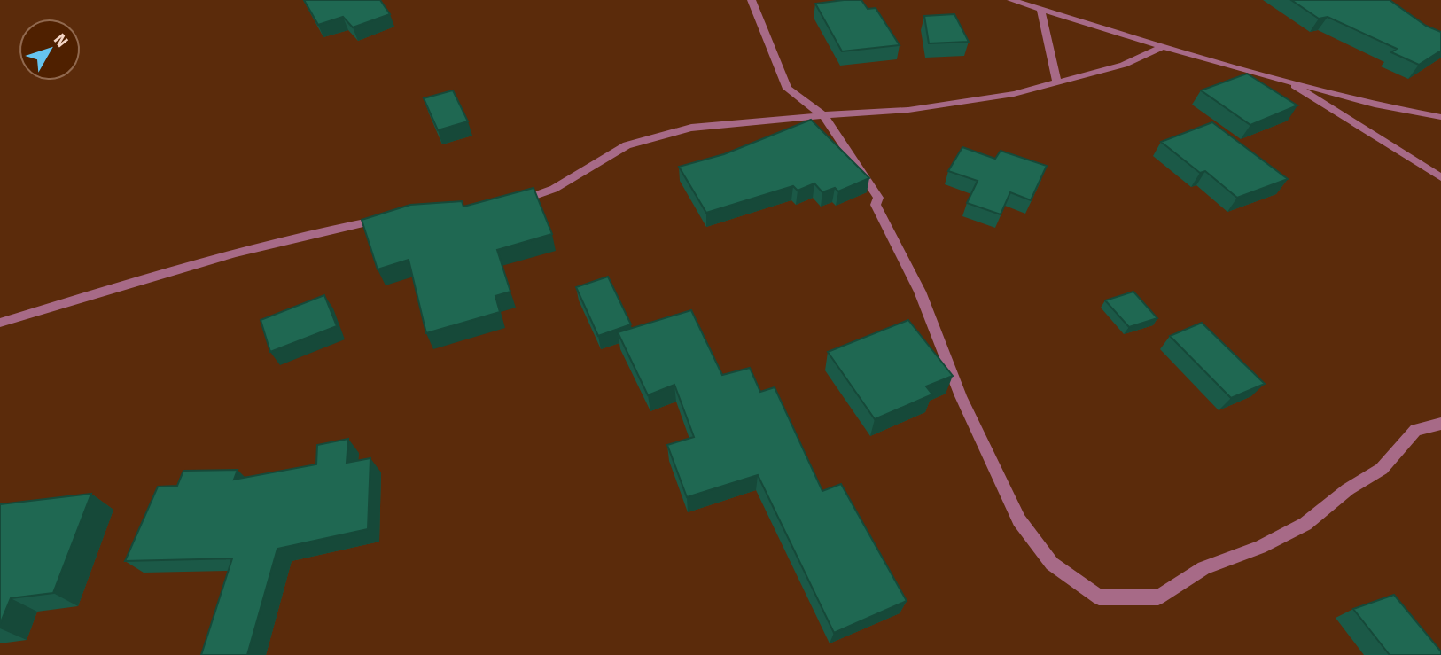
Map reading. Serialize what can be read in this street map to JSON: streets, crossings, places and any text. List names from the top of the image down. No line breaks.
{"north":"top right"}
